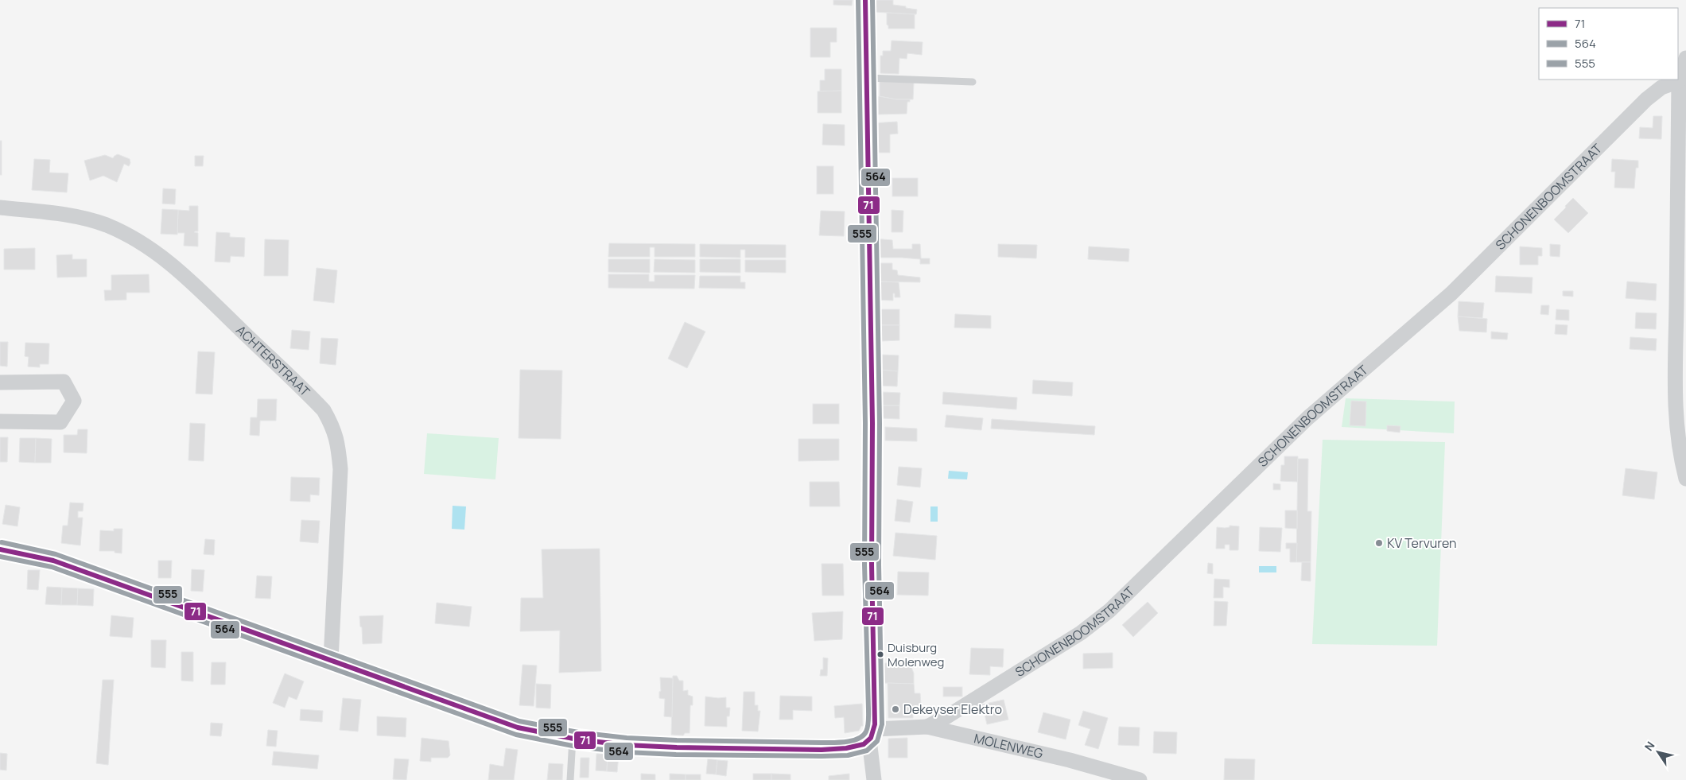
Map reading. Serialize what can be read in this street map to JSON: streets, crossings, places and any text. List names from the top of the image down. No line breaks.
{"streets":{"street":["SCHONENBOOMSTRAAT","ACHTERSTRAAT","MOLENWEG"]},"crossings":[["SCHONENBOOMSTRAAT","MOLENWEG"]],"places":["KV Tervuren","Duisburg Molenweg","Dekeyser Elektro"],"lines":["transit line 71","transit line 564","transit line 555"],"legend":["71","564","555"],"north":"top left"}
